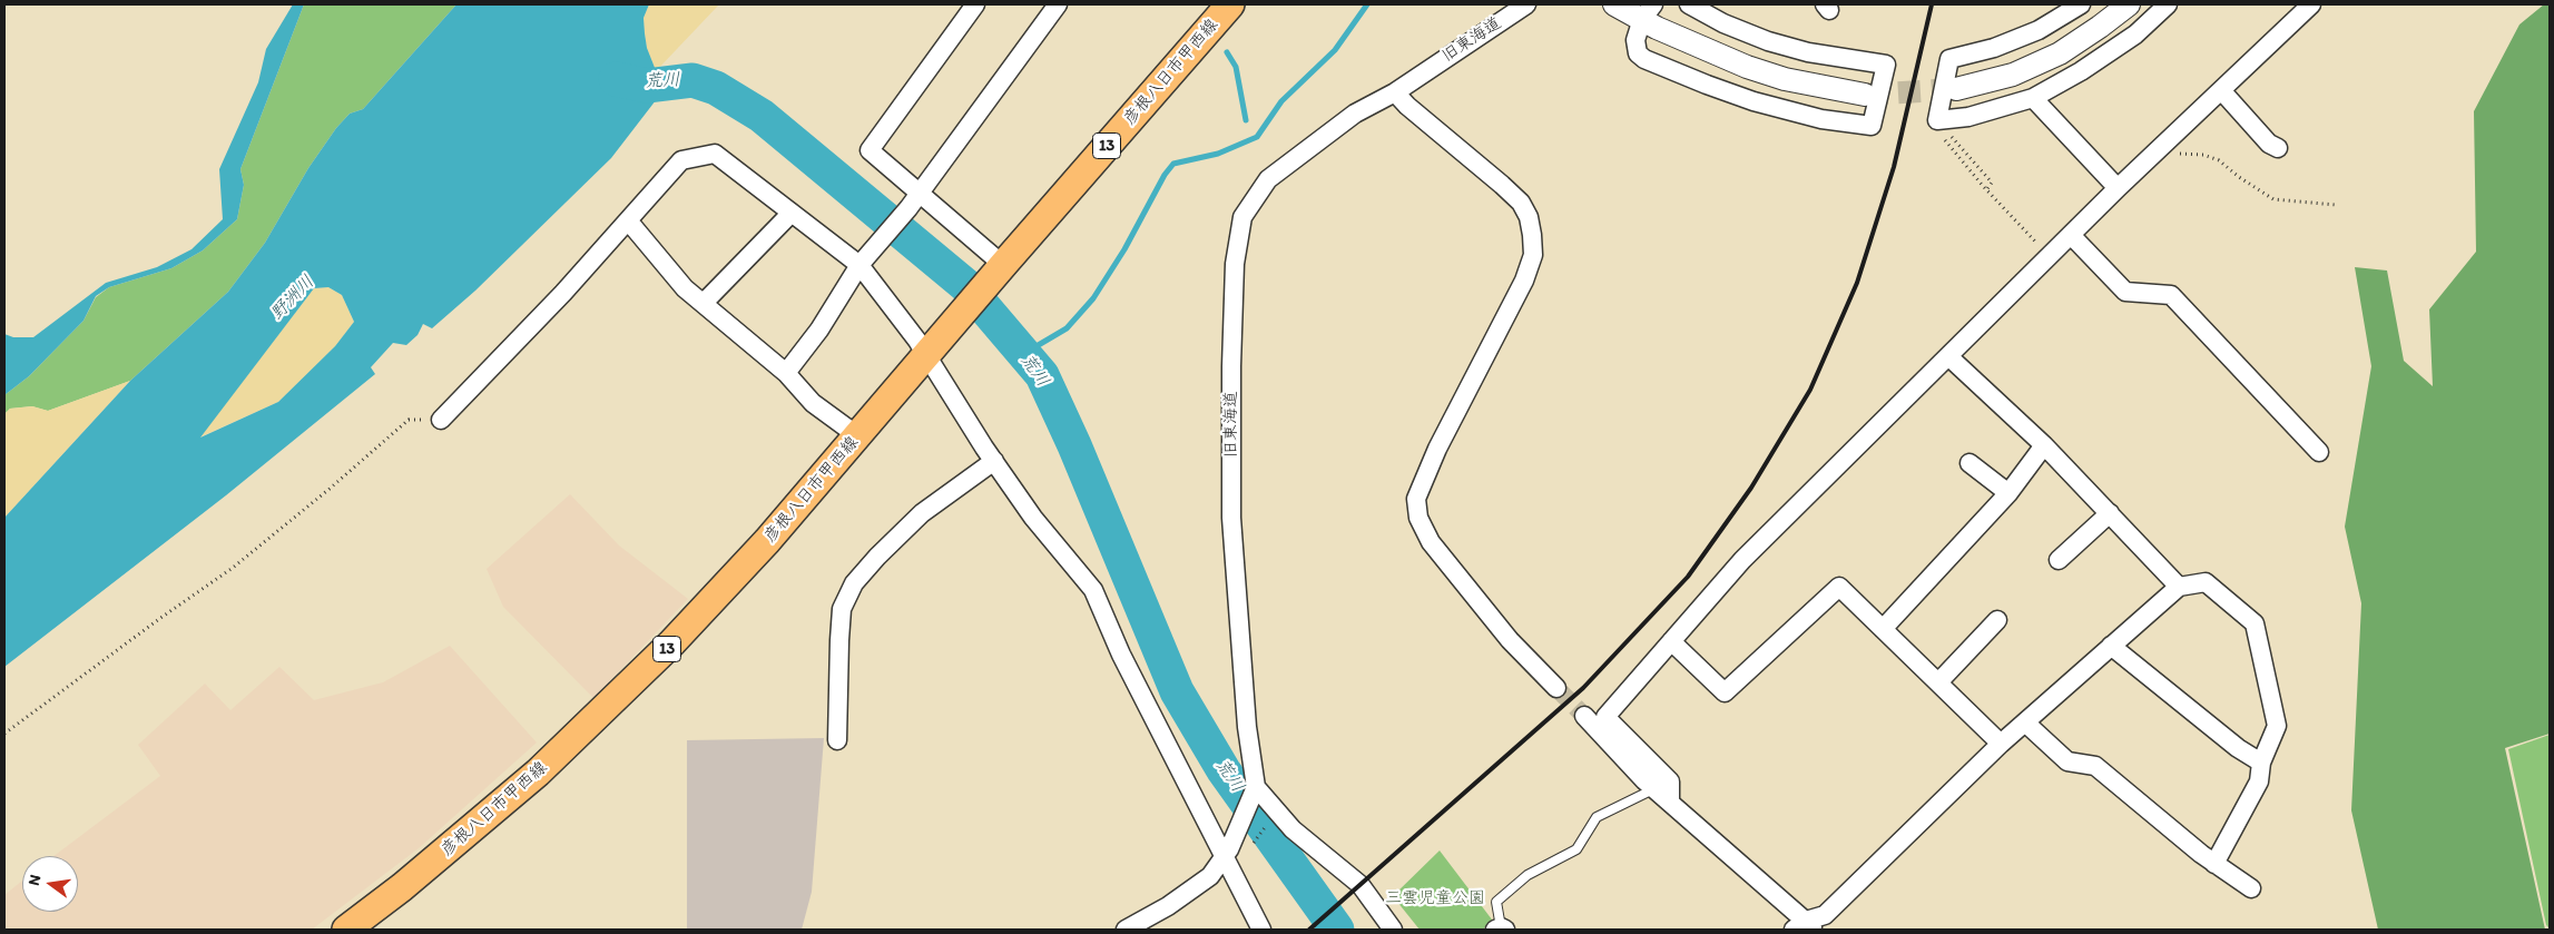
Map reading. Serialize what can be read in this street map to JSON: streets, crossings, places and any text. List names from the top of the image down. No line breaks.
{"streets":{"main road":["彦根八日市甲西線","13"],"street":["旧東海道"]},"water":["荒川","野洲川"],"parks":["三雲児童公園"],"north":"left"}
